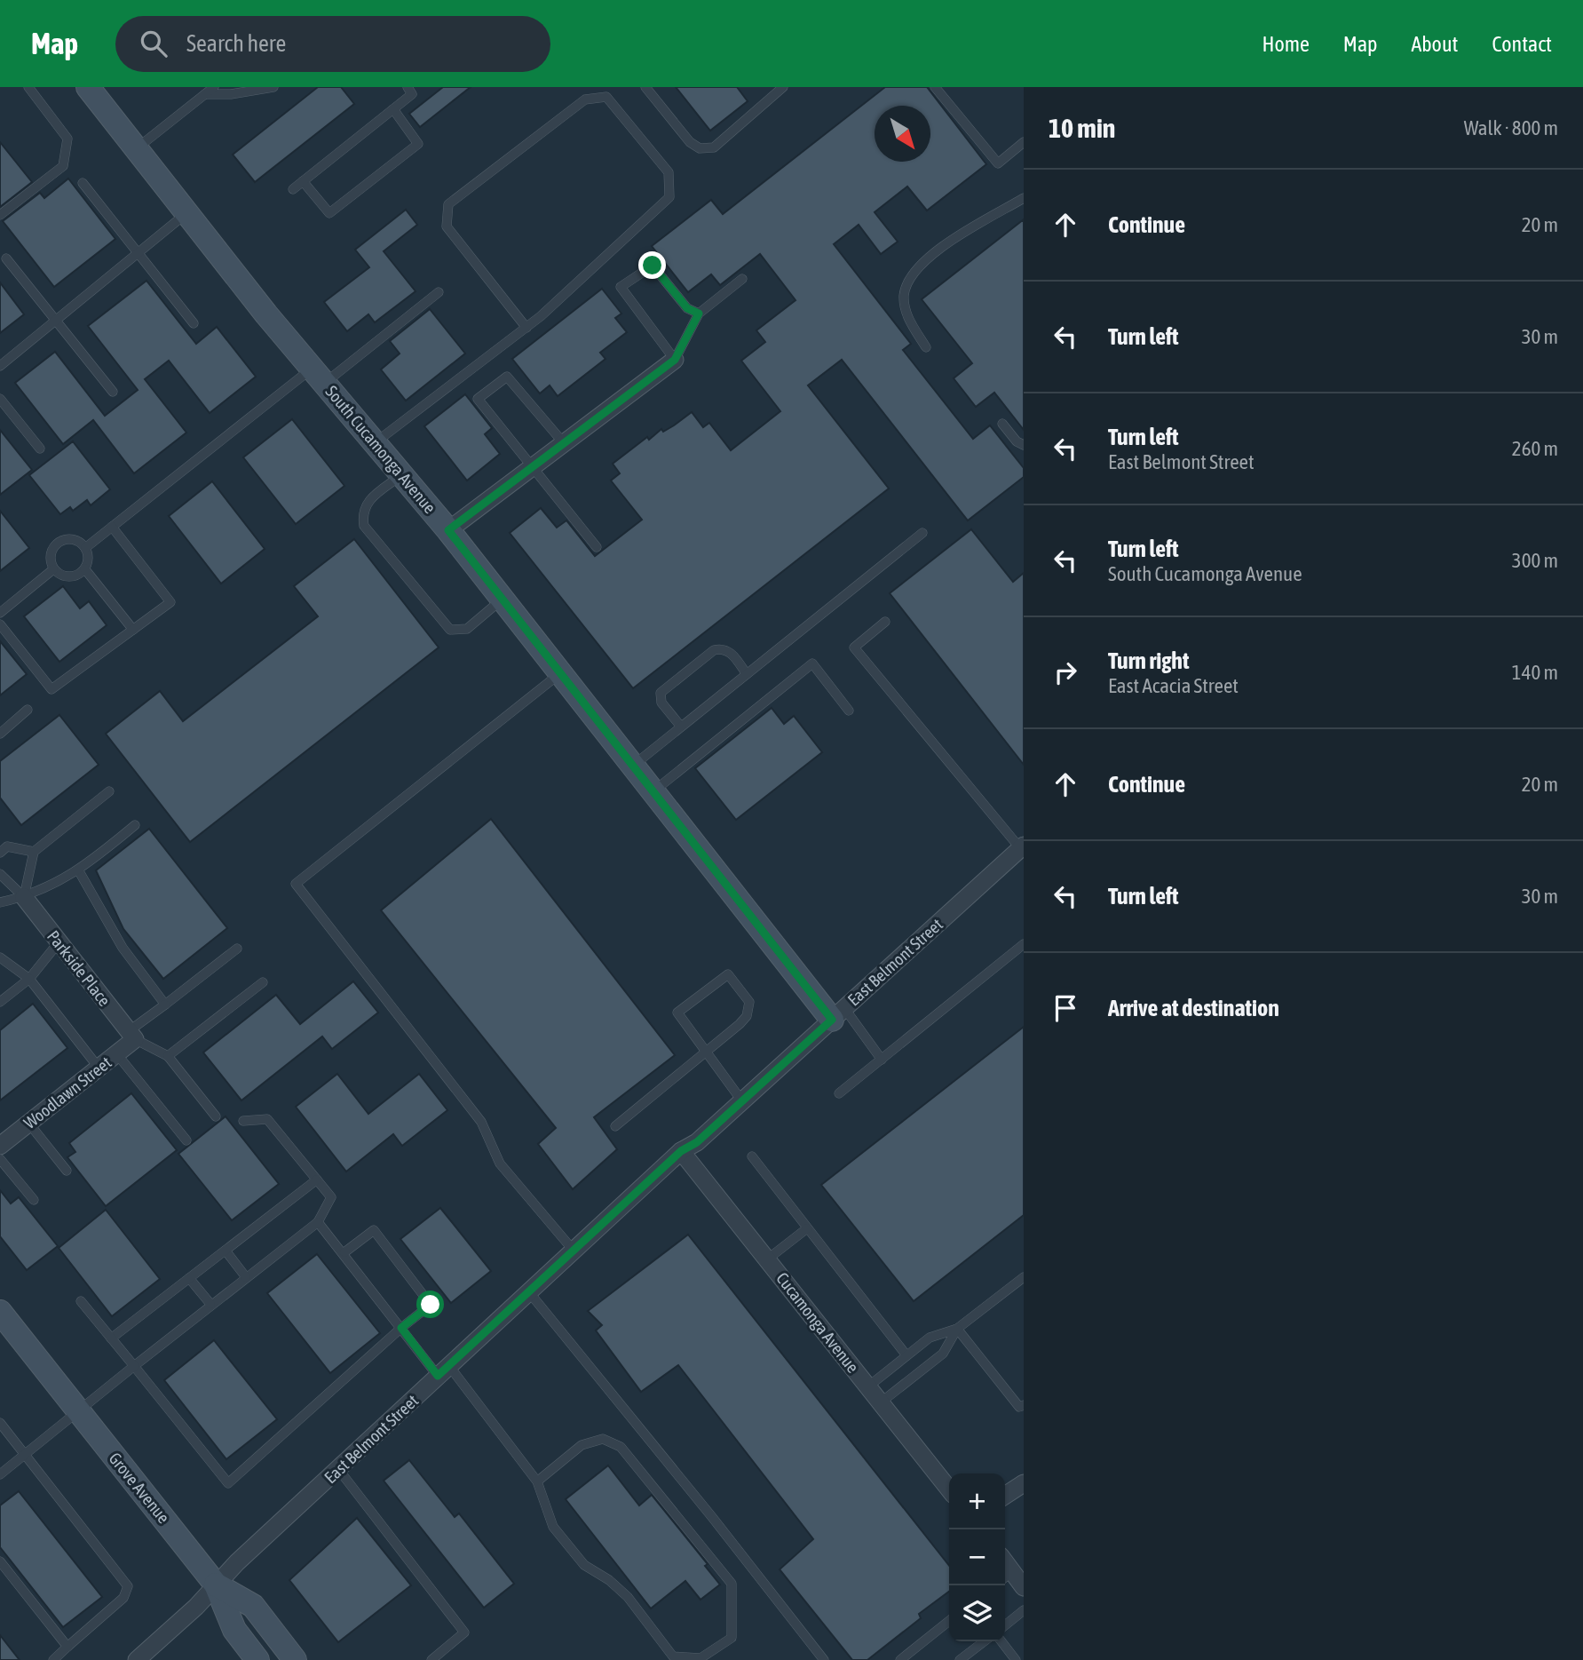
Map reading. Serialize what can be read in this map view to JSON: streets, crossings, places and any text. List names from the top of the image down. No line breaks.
{"streets":{"street":["South Cucamonga Avenue","East Belmont Street","Parkside Place","Woodlawn Street","Cucamonga Avenue","Grove Avenue"]},"crossings":[["South Cucamonga Avenue","East Belmont Street"],["East Belmont Street","Cucamonga Avenue"],["East Belmont Street","Grove Avenue"],["Parkside Place","Woodlawn Street"]],"north":"bottom right","page":{"header":"Map","search":"Search here","nav":["Home","Map","About","Contact"],"heading":["10 min","Walk · 800 m"],"list":[["Continue","20 m"],["Turn left","30 m"],["Turn left","East Belmont Street","260 m"],["Turn left","South Cucamonga Avenue","300 m"],["Turn right","East Acacia Street","140 m"],["Continue","20 m"],["Turn left","30 m"],"Arrive at destination"],"map_buttons":["+","−"]}}
